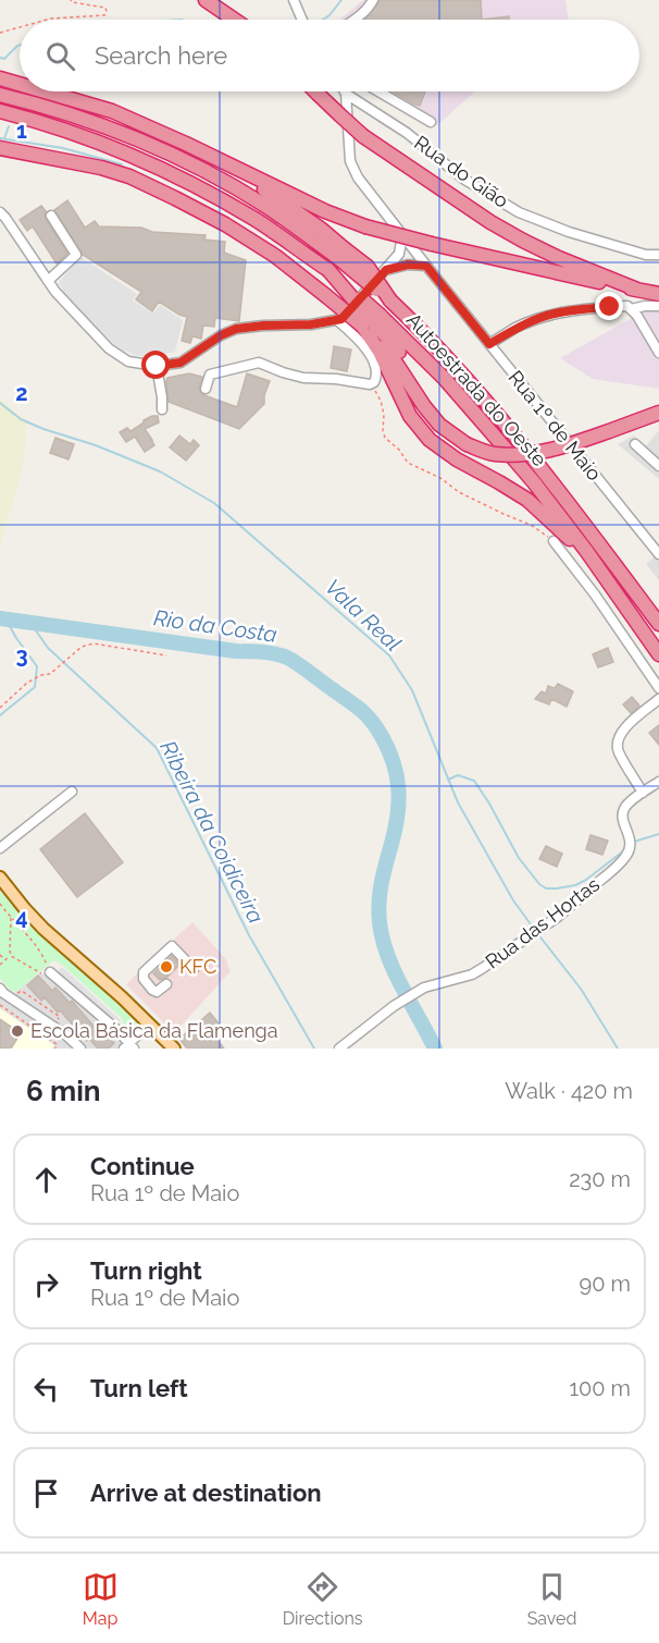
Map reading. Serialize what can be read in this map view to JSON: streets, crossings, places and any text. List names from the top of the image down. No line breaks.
{"streets":{"highway":["Autoestrada do Oeste"],"street":["Rua do Gião","Rua 1º de Maio","Rua das Hortas"]},"crossings":[["Rua do Gião","Rua 1º de Maio"]],"water":["Vala Real","Rio da Costa","Ribeira da Coidiceira"],"places":["KFC","Escola Básica da Flamenga"],"page":{"search":"Search here","heading":["6 min","Walk · 420 m"],"list":[["Continue","Rua 1º de Maio","230 m"],["Turn right","Rua 1º de Maio","90 m"],["Turn left","100 m"],"Arrive at destination"],"nav":["Map","Directions","Saved"]},"grid":{"rows":["1","2","3","4"]}}
